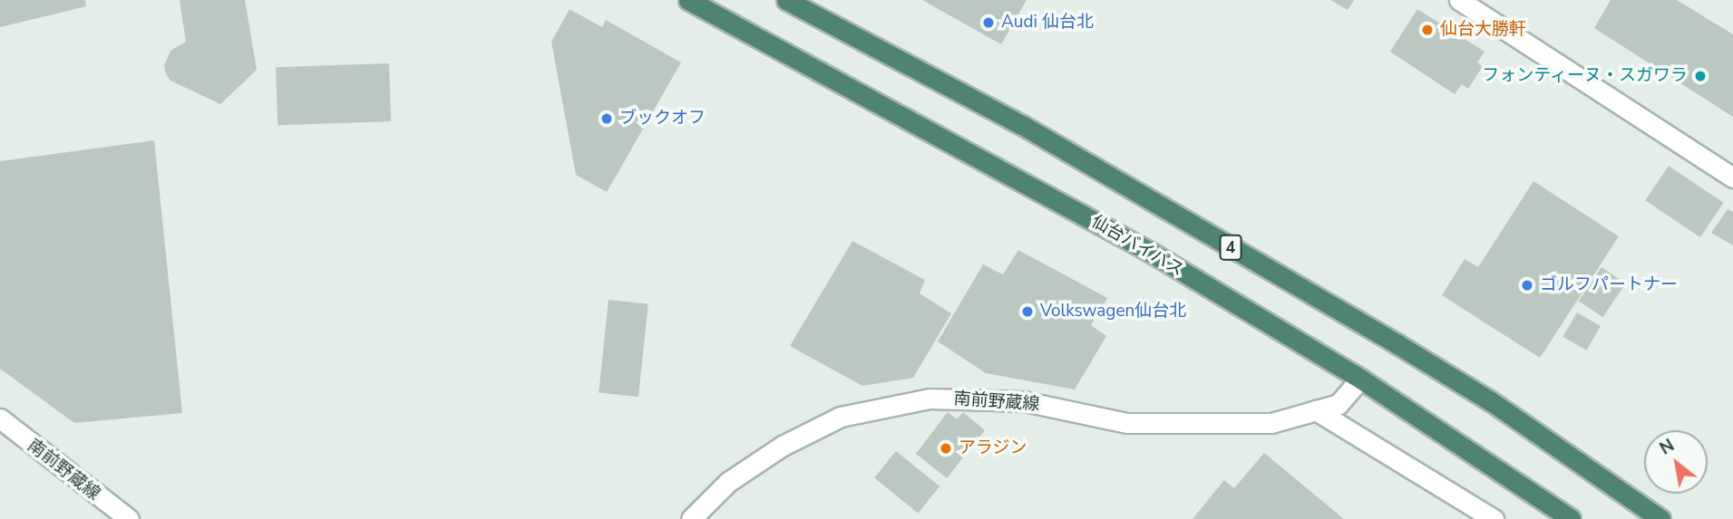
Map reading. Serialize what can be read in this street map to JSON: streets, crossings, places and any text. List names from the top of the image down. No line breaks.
{"streets":{"highway":["仙台バイパス","4"],"street":["南前野蔵線"]},"crossings":[["仙台バイパス","南前野蔵線"]],"places":["Audi 仙台北","仙台大勝軒","フォンティーヌ・スガワラ","ブックオフ","ゴルフパートナー","Volkswagen仙台北","アラジン"],"north":"top left"}
